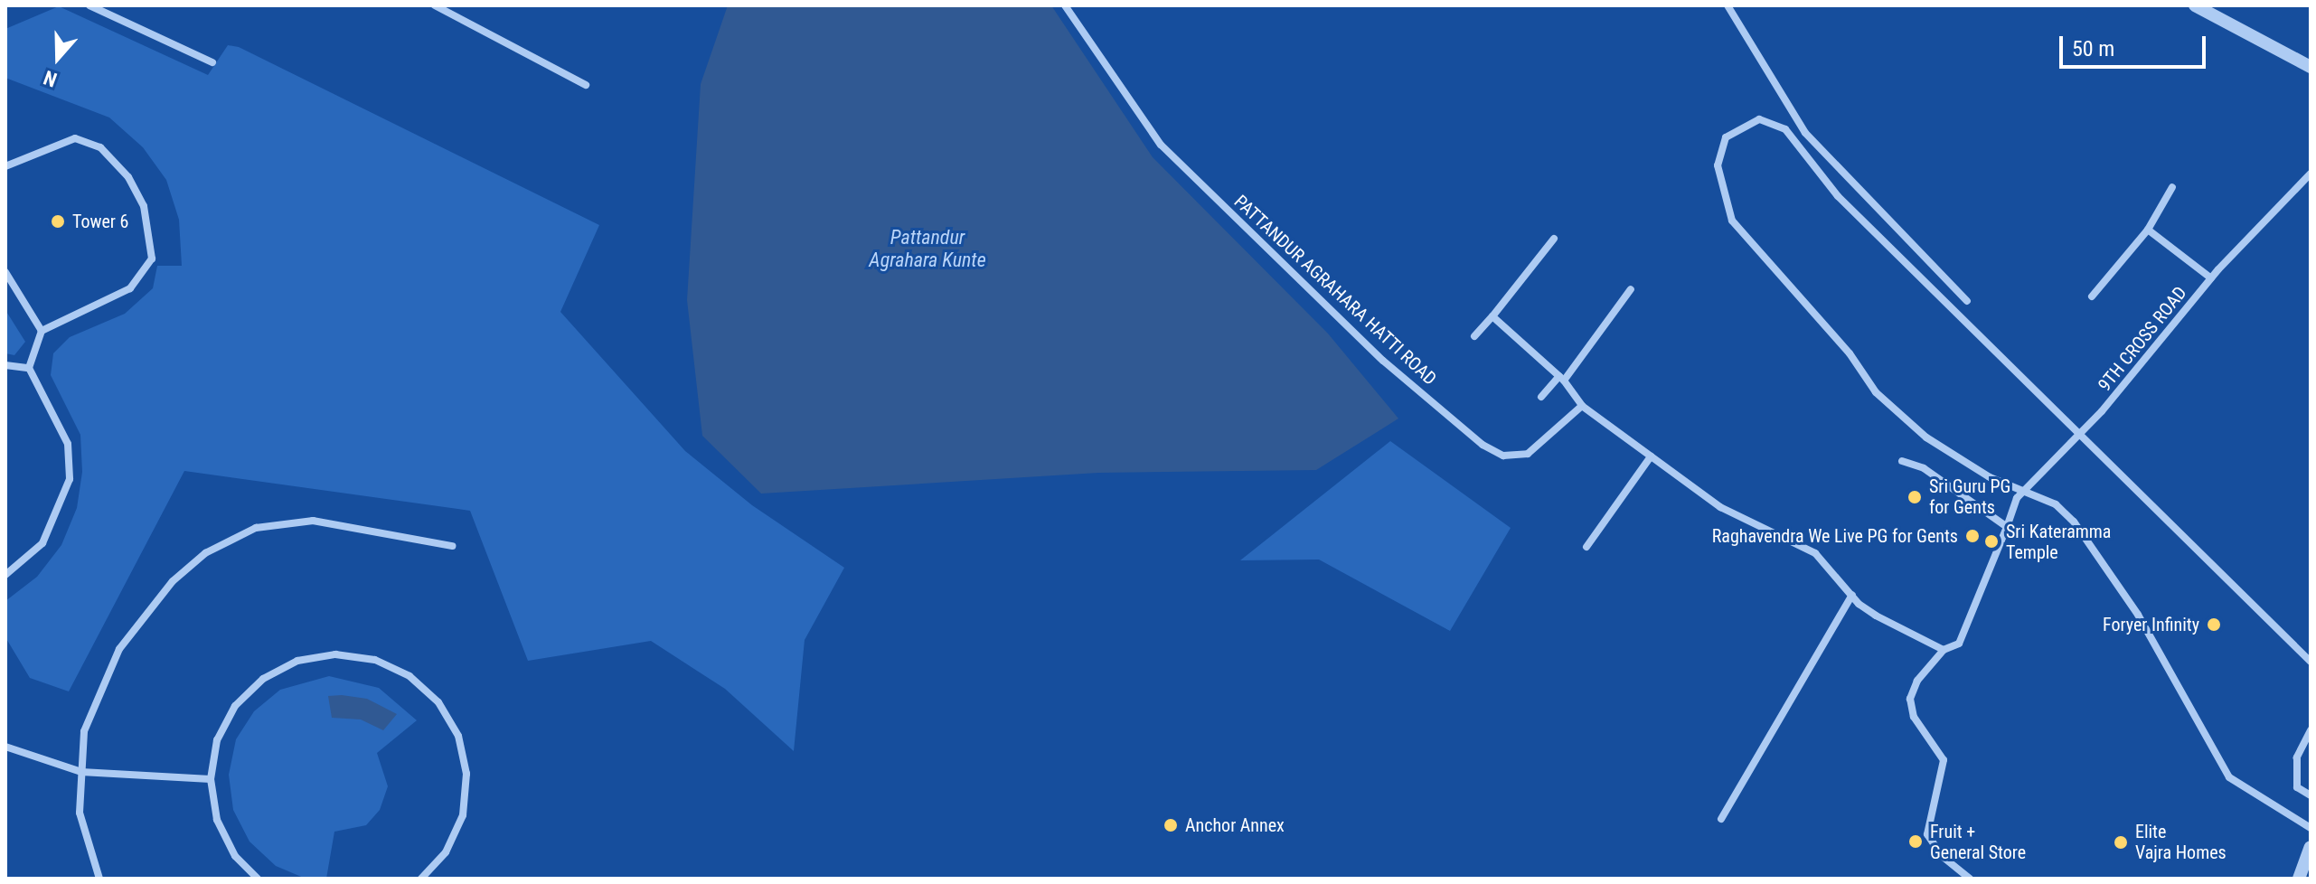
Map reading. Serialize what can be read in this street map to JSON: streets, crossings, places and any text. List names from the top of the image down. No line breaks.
{"streets":{"street":["PATTANDUR AGRAHARA HATTI ROAD","9TH CROSS ROAD"]},"water":["Pattandur Agrahara Kunte"],"places":["Tower 6","Sri Guru PG for Gents","Raghavendra We Live PG for Gents","Sri Kateramma Temple","Foryer Infinity","Anchor Annex","Fruit + General Store","Elite Vajra Homes"],"scale_bar":"50 m","north":"bottom"}
